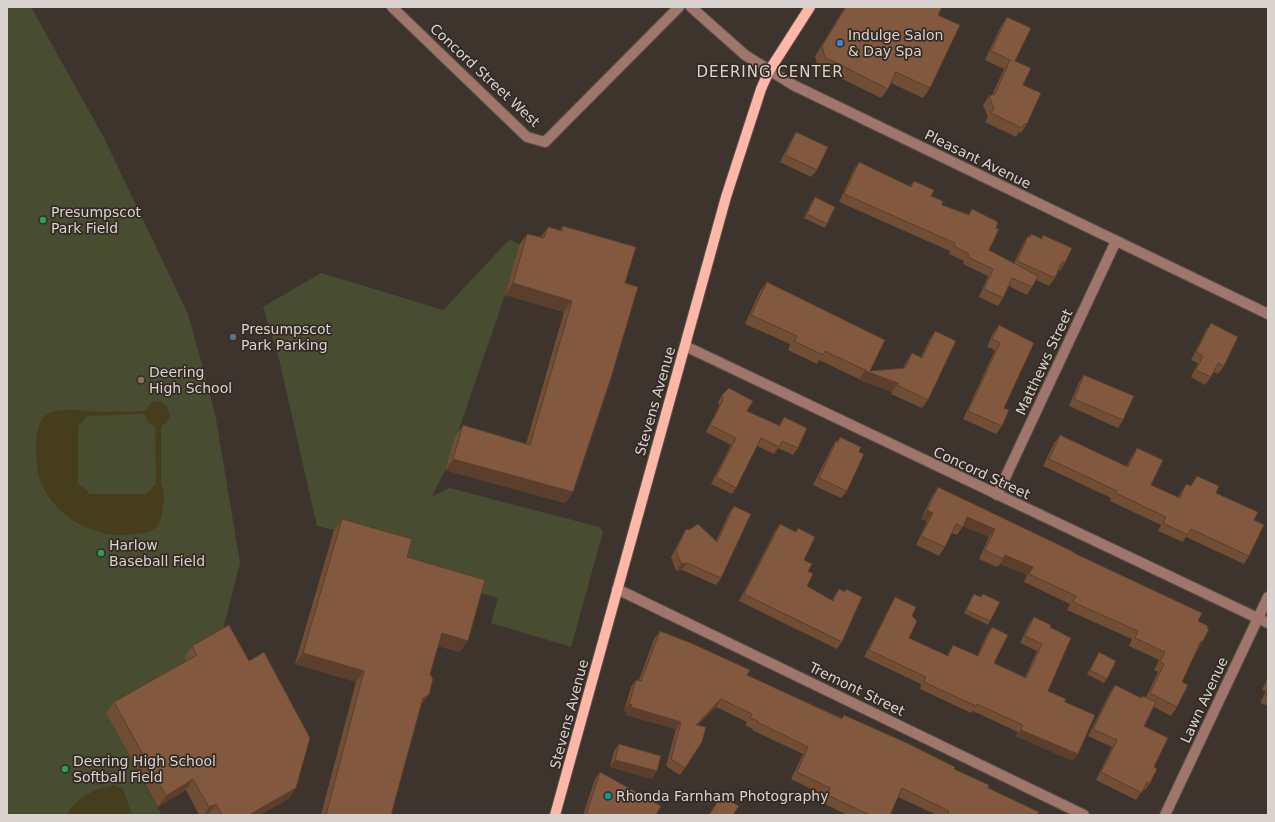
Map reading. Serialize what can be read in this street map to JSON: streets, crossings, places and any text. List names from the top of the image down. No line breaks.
{"streets":{"main road":["Stevens Avenue"],"street":["Concord Street West","Pleasant Avenue","Matthews Street","Concord Street","Tremont Street","Lawn Avenue"]},"crossings":[["Pleasant Avenue","Matthews Street"],["Pleasant Avenue","Stevens Avenue"],["Matthews Street","Concord Street"],["Stevens Avenue","Concord Street"],["Stevens Avenue","Tremont Street"],["Concord Street","Lawn Avenue"]],"districts":["DEERING CENTER"],"places":["Indulge Salon & Day Spa","Presumpscot Park Field","Presumpscot Park Parking","Deering High School","Harlow Baseball Field","Deering High School Softball Field","Rhonda Farnham Photography"]}
